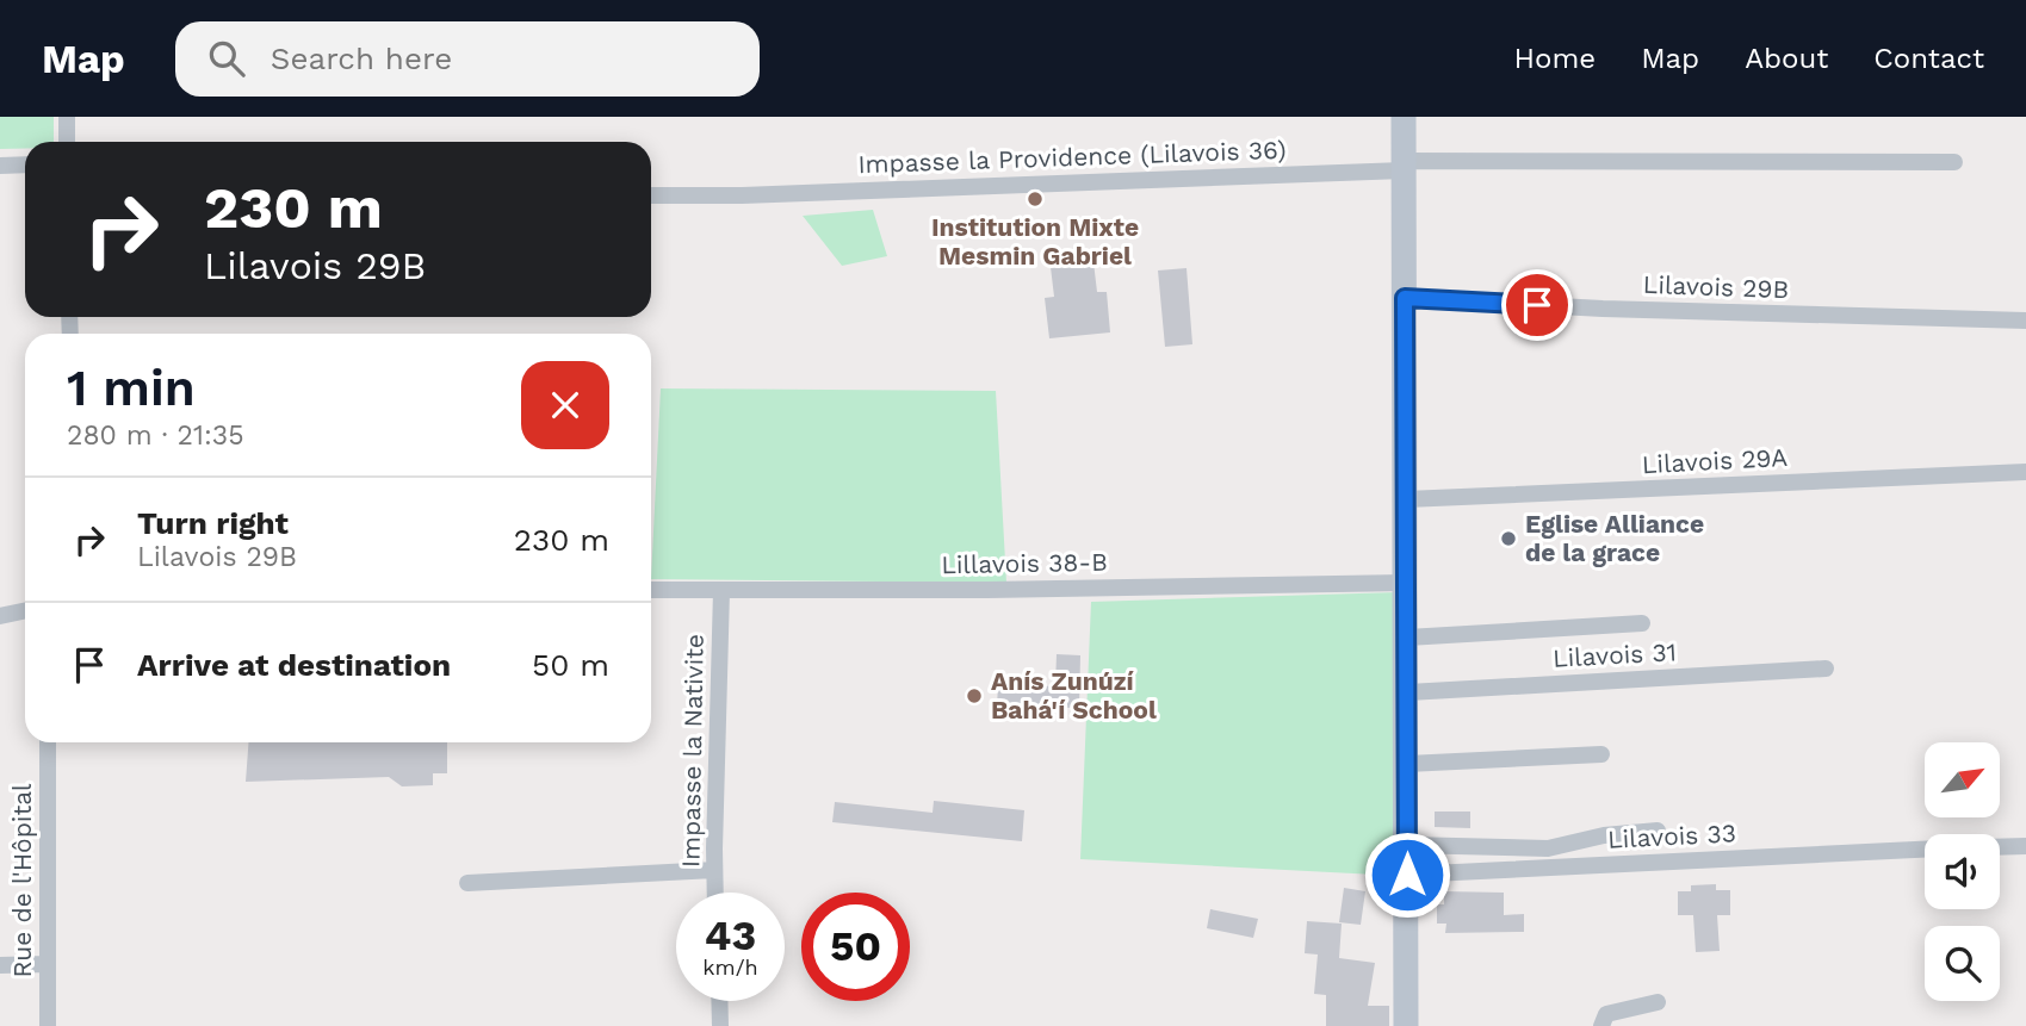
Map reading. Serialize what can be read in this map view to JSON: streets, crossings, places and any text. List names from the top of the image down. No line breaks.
{"streets":{"street":["Impasse la Providence (Lilavois 36)","Lilavois 29B","Lilavois 29A","Lillavois 38-B","Lilavois 31","Impasse la Nativite","Lilavois 33","Rue de l'Hôpital"]},"crossings":[["Lillavois 38-B","Impasse la Nativite"]],"places":["Institution Mixte Mesmin Gabriel","Eglise Alliance de la grace","Anís Zunúzí Bahá'í School"],"north":"top right","page":{"header":"Map","search":"Search here","nav":["Home","Map","About","Contact"],"turn":["230 m","Lilavois 29B"],"heading":["1 min","280 m · 21:35"],"list":[{"name":"Turn right","note":"Lilavois 29B","value":"230 m"},{"name":"Arrive at destination","value":"50 m"}],"speed":"43 km/h","limit":"50"}}
